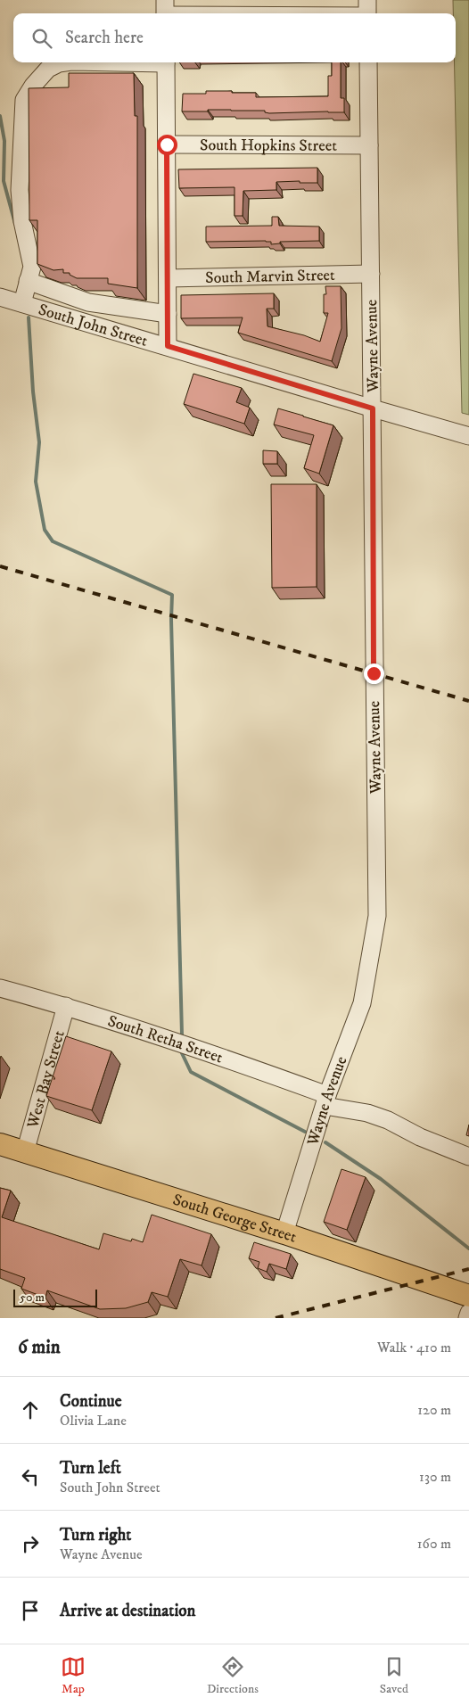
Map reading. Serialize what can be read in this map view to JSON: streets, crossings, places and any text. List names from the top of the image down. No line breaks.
{"streets":{"main road":["South George Street"],"street":["South Hopkins Street","South Marvin Street","South John Street","Wayne Avenue","South Retha Street","West Bay Street"]},"crossings":[["South Hopkins Street","Wayne Avenue"],["South Marvin Street","Wayne Avenue"],["South John Street","Wayne Avenue"],["Wayne Avenue","South Retha Street"],["Wayne Avenue","South George Street"],["South Retha Street","West Bay Street"],["West Bay Street","South George Street"]],"scale_bar":"50 m","page":{"search":"Search here","scale":"50 m","heading":["6 min","Walk · 410 m"],"list":[["Continue","Olivia Lane","120 m"],["Turn left","South John Street","130 m"],["Turn right","Wayne Avenue","160 m"],"Arrive at destination"],"nav":["Map","Directions","Saved"]}}
